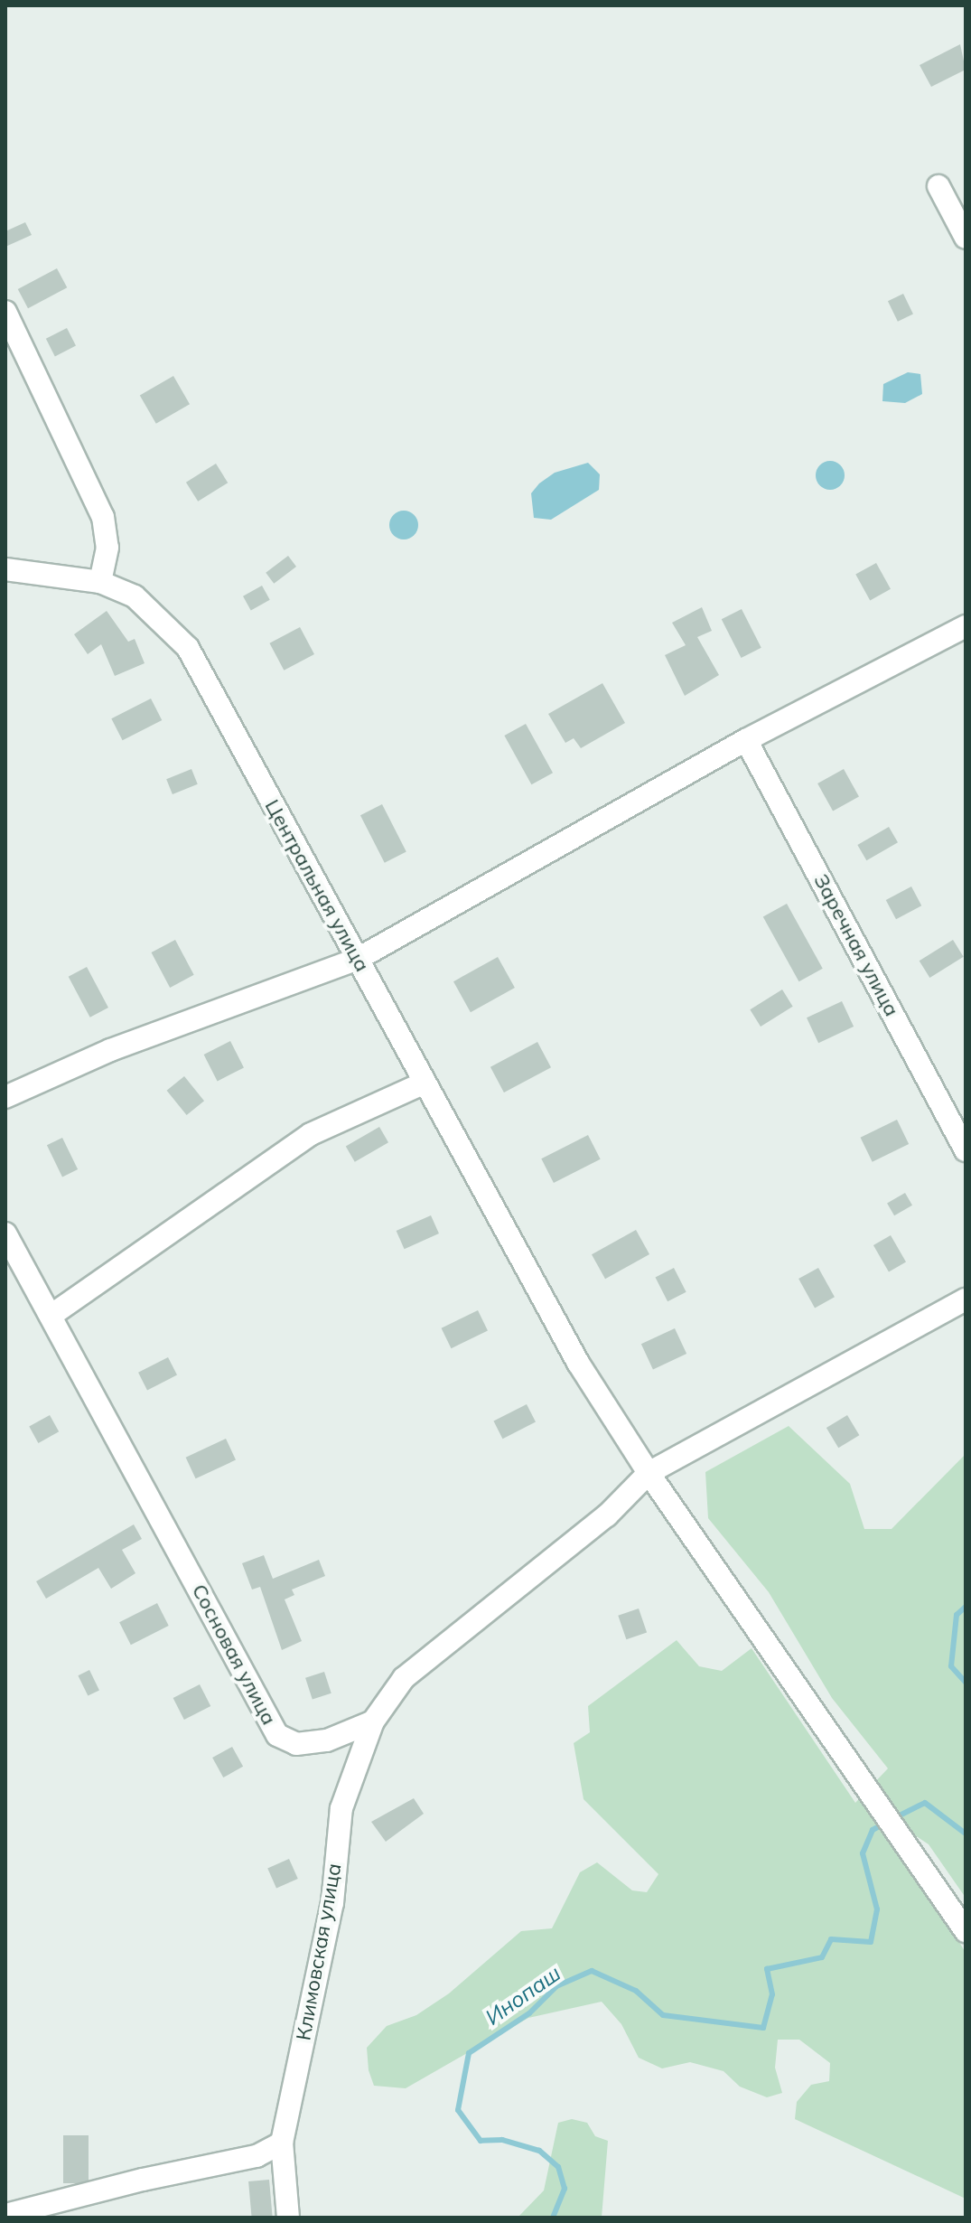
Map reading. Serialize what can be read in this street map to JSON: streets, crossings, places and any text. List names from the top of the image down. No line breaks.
{"streets":{"street":["Центральная улица","Заречная улица","Сосновая улица","Климовская улица"]},"crossings":[["Сосновая улица","Климовская улица"]],"water":["Инопаш"]}
